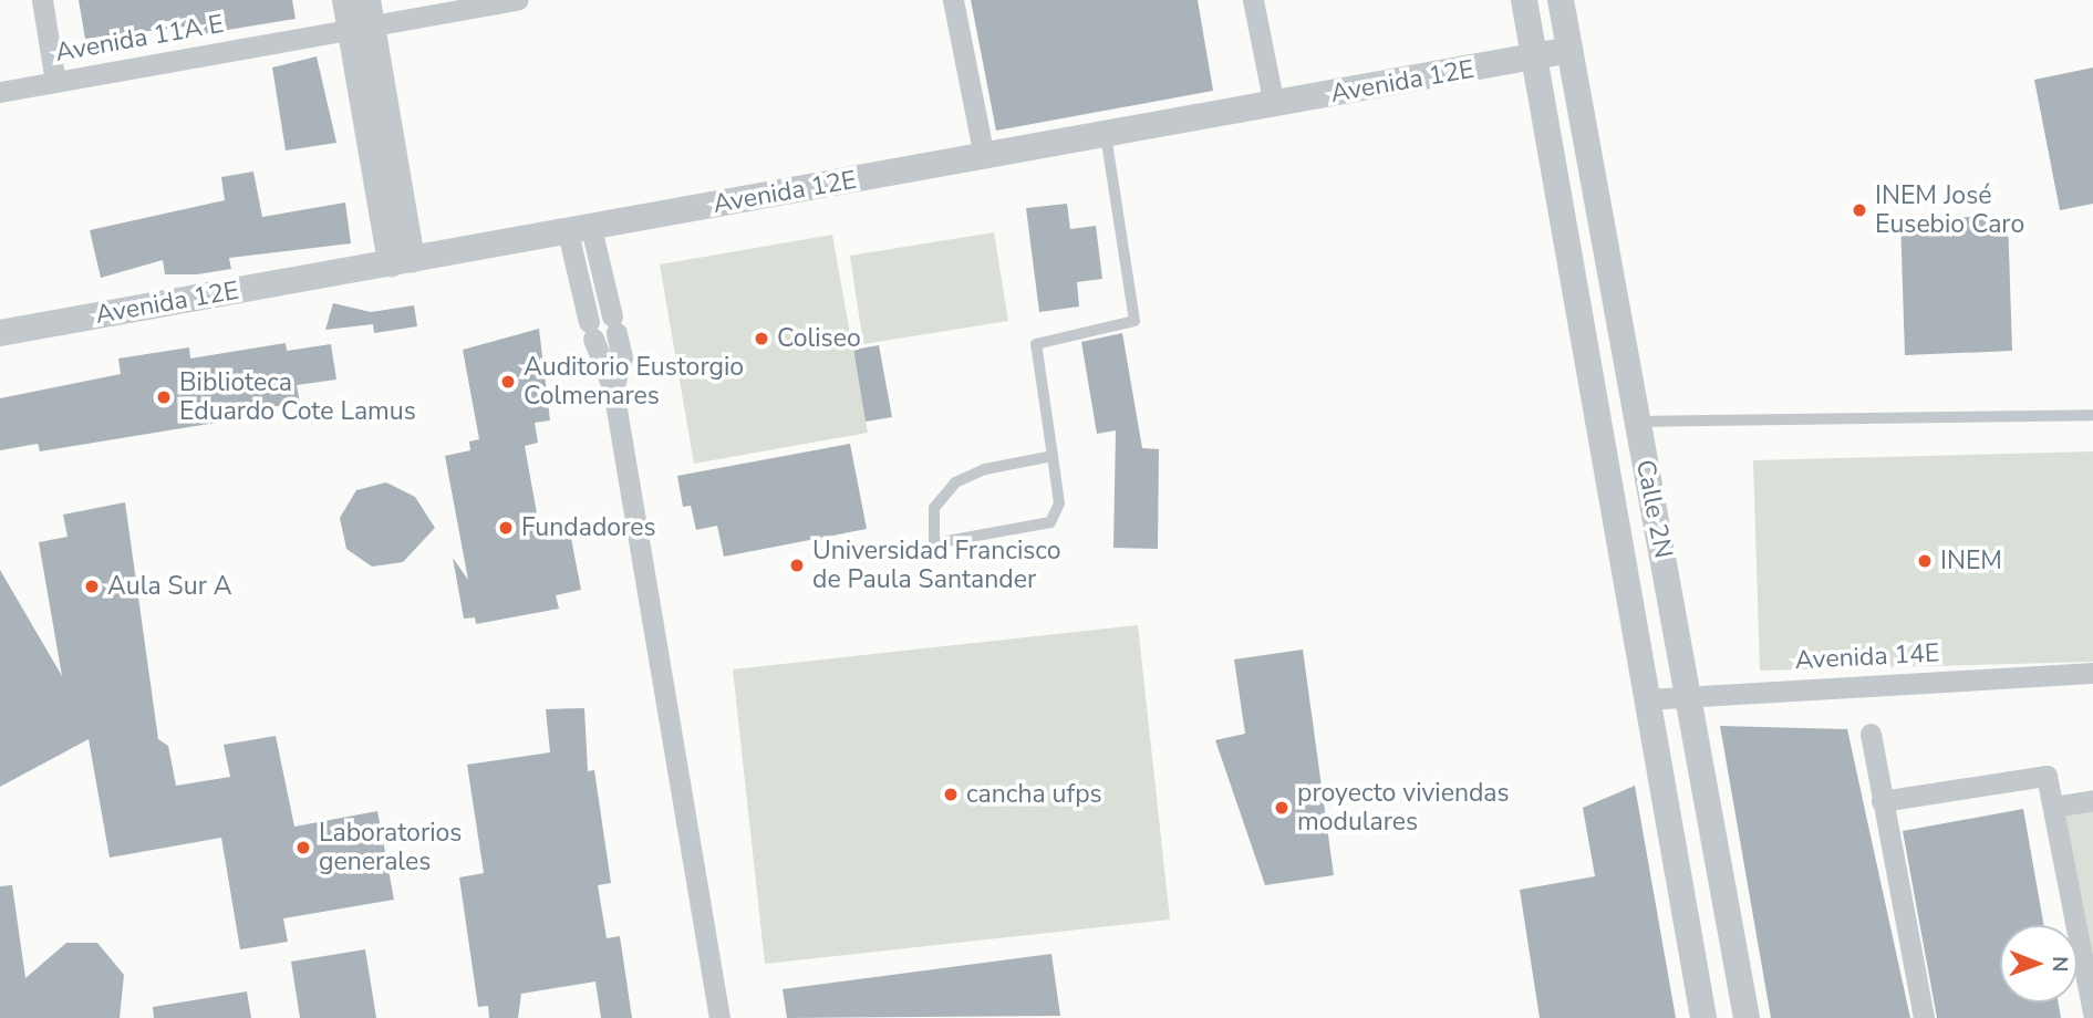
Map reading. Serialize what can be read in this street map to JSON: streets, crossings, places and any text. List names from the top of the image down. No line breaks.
{"streets":{"street":["Avenida 11A E","Avenida 12E","Calle 2N","Avenida 14E"]},"crossings":[["Avenida 12E","Calle 2N"],["Calle 2N","Avenida 14E"]],"places":["INEM José Eusebio Caro","Coliseo","Auditorio Eustorgio Colmenares","Biblioteca Eduardo Cote Lamus","Fundadores","INEM","Universidad Francisco de Paula Santander","Aula Sur A","cancha ufps","proyecto viviendas modulares","Laboratorios generales"],"north":"right"}
